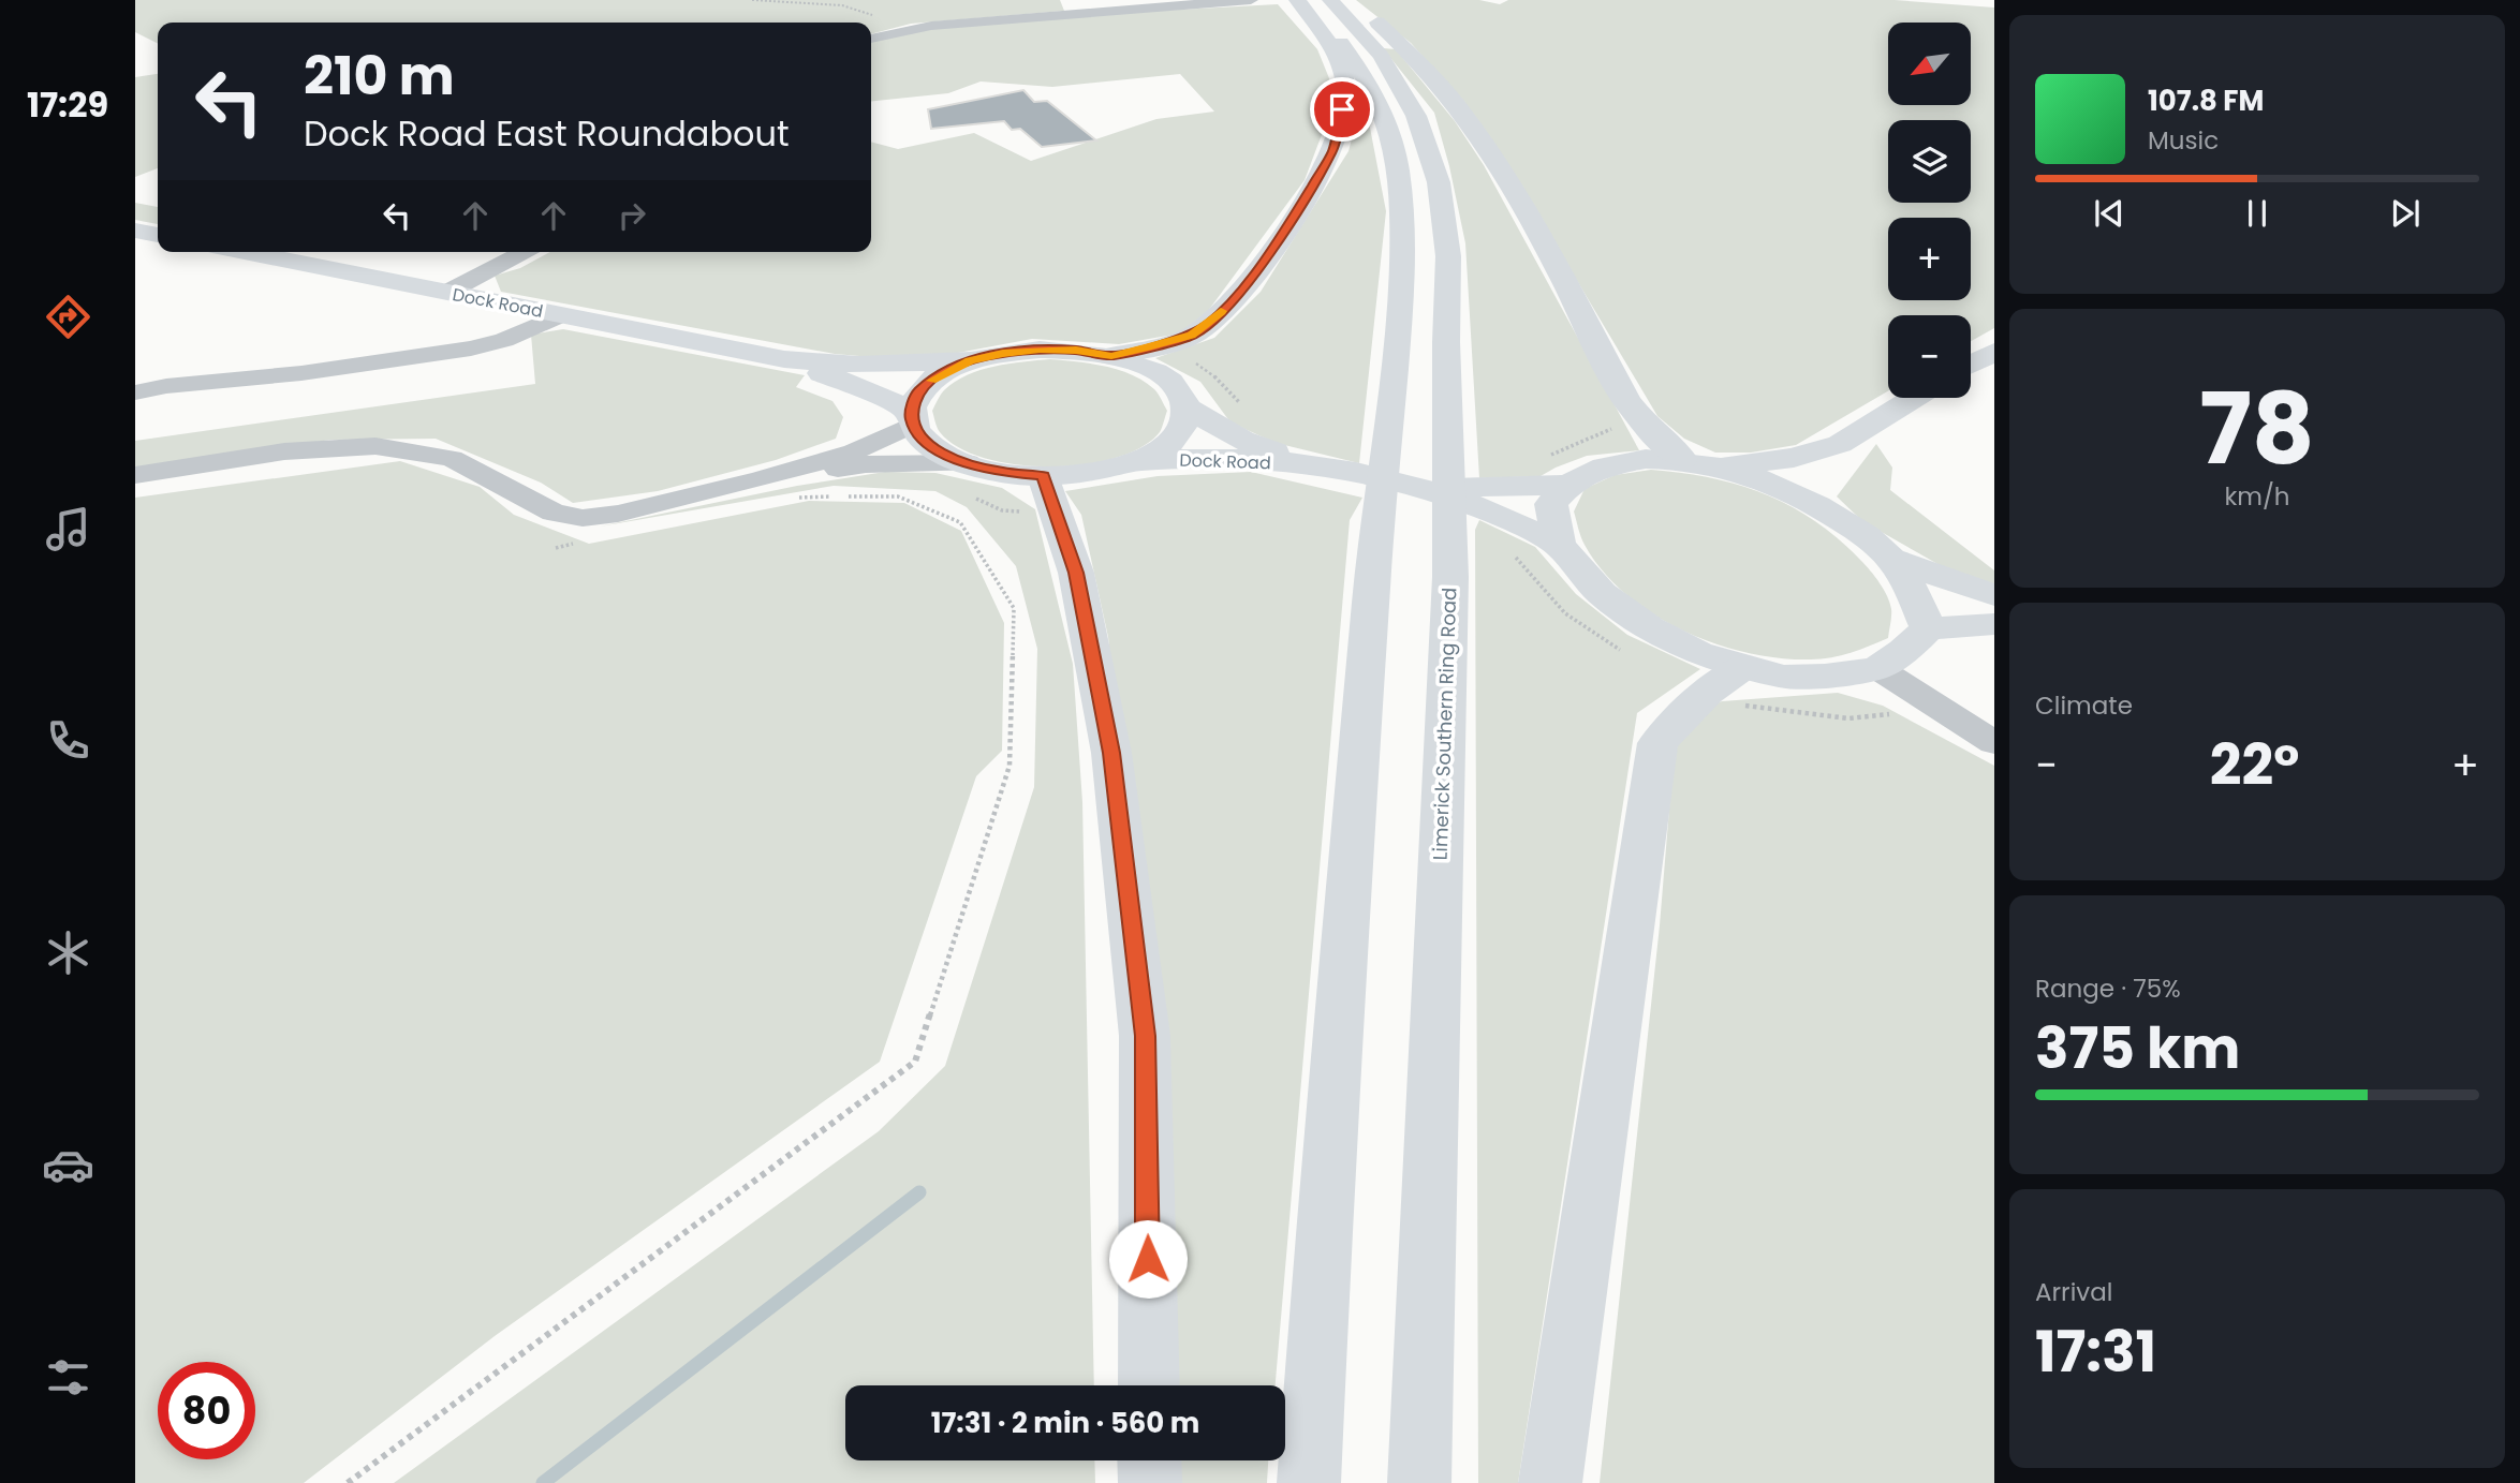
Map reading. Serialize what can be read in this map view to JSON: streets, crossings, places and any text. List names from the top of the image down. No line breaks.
{"streets":{"main road":["Dock Road","Limerick Southern Ring Road"]},"north":"bottom left","page":{"tabs":"17:29","map_buttons":["+","−"],"turn":["210 m","Dock Road East Roundabout"],"song":["107.8 FM","Music"],"tile":[["78","km/h"],"Climate",["Range · 75%","375 km"],["Arrival","17:31"]],"heat":["−","22°","+"],"limit":"80","trip":"17:31 · 2 min · 560 m"}}
